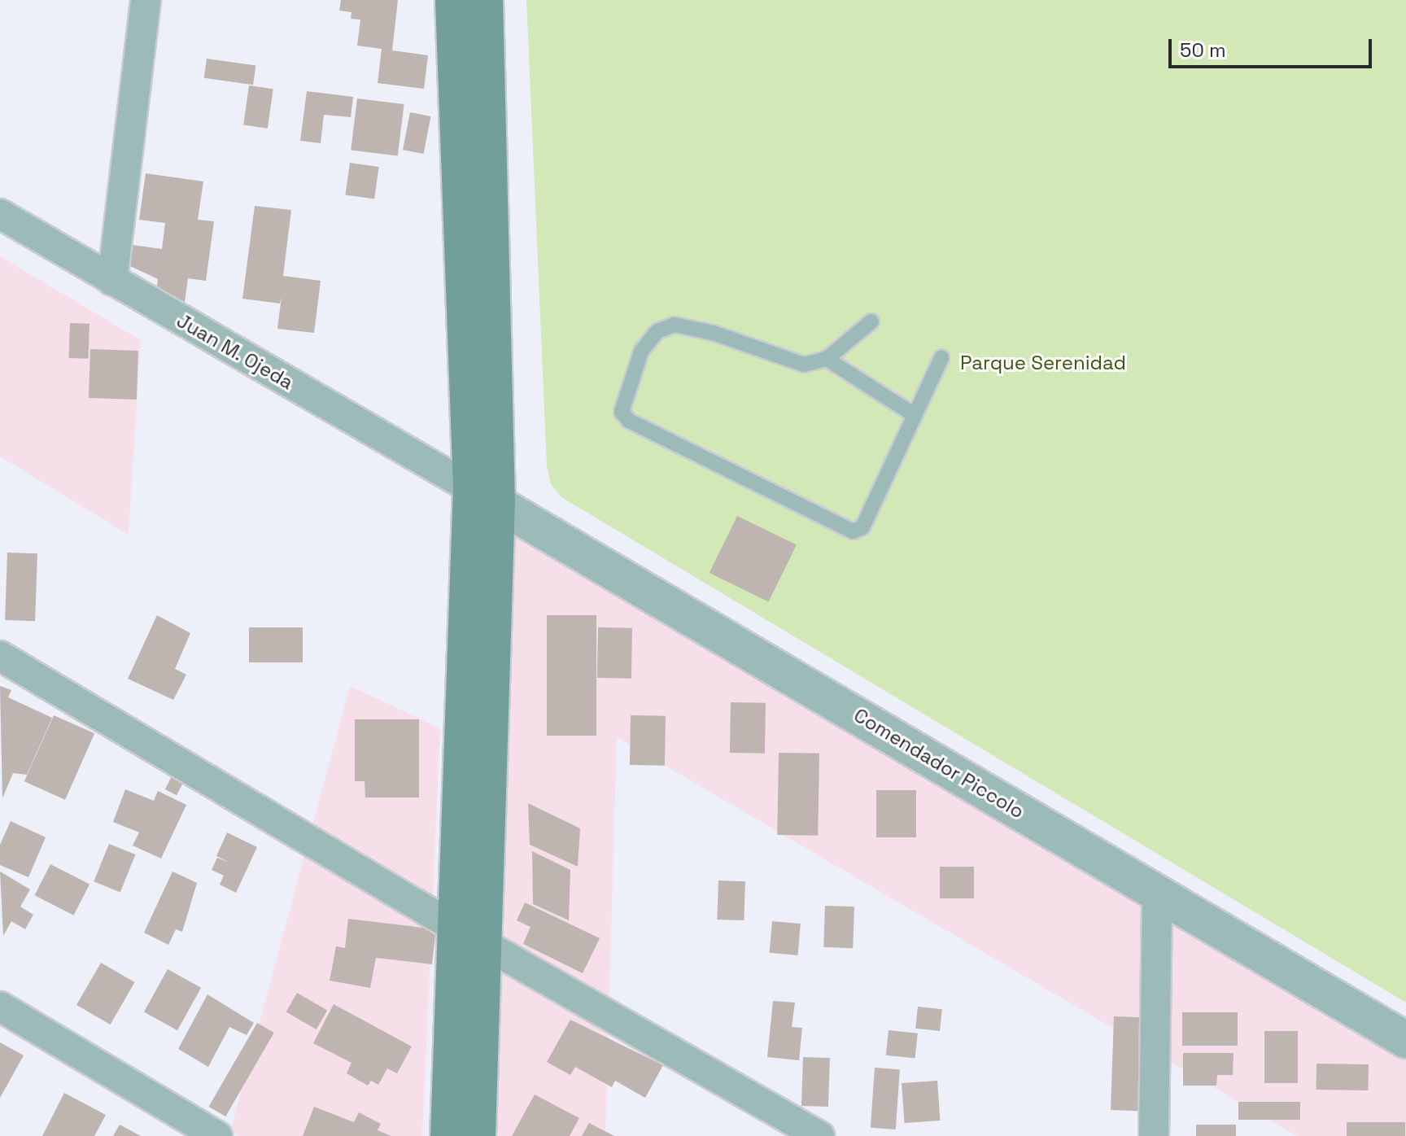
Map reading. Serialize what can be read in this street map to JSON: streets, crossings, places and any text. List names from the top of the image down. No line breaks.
{"streets":{"street":["Juan M. Ojeda","Comendador Piccolo"]},"crossings":[["Juan M. Ojeda","Comendador Piccolo"]],"parks":["Parque Serenidad"],"scale_bar":"50 m"}
